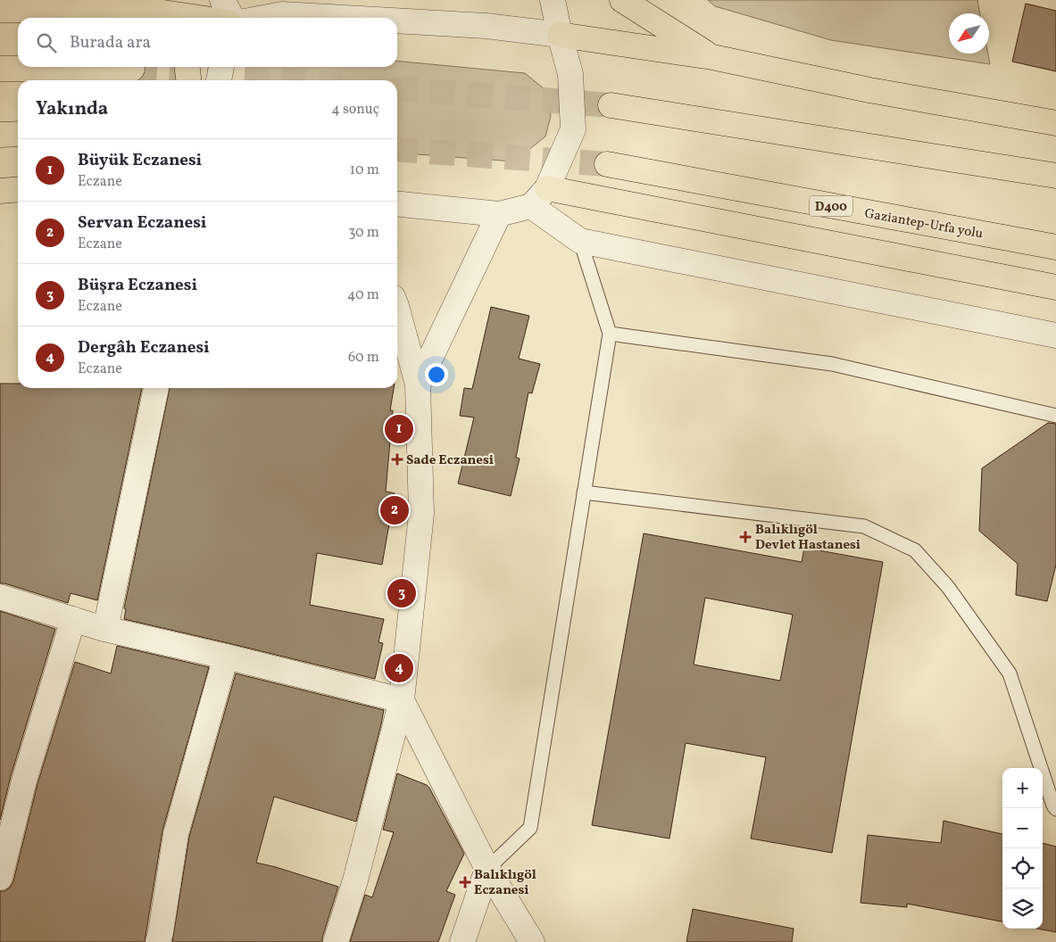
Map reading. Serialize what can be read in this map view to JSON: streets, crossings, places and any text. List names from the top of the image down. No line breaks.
{"streets":{"highway":["D400","Gaziantep-Urfa yolu"]},"places":{"health":["Sade Eczanesi","Balıklıgöl Devlet Hastanesi","Balıklıgöl Eczanesi"]},"north":"bottom left","page":{"search":"Burada ara","heading":["Yakında","4 sonuç"],"list":[{"mark":"1","name":"Büyük Eczanesi","note":"Eczane","value":"10 m"},{"mark":"2","name":"Servan Eczanesi","note":"Eczane","value":"30 m"},{"mark":"3","name":"Büşra Eczanesi","note":"Eczane","value":"40 m"},{"mark":"4","name":"Dergâh Eczanesi","note":"Eczane","value":"60 m"}],"pins":["1","2","3","4"],"map_buttons":["+","−"]}}
